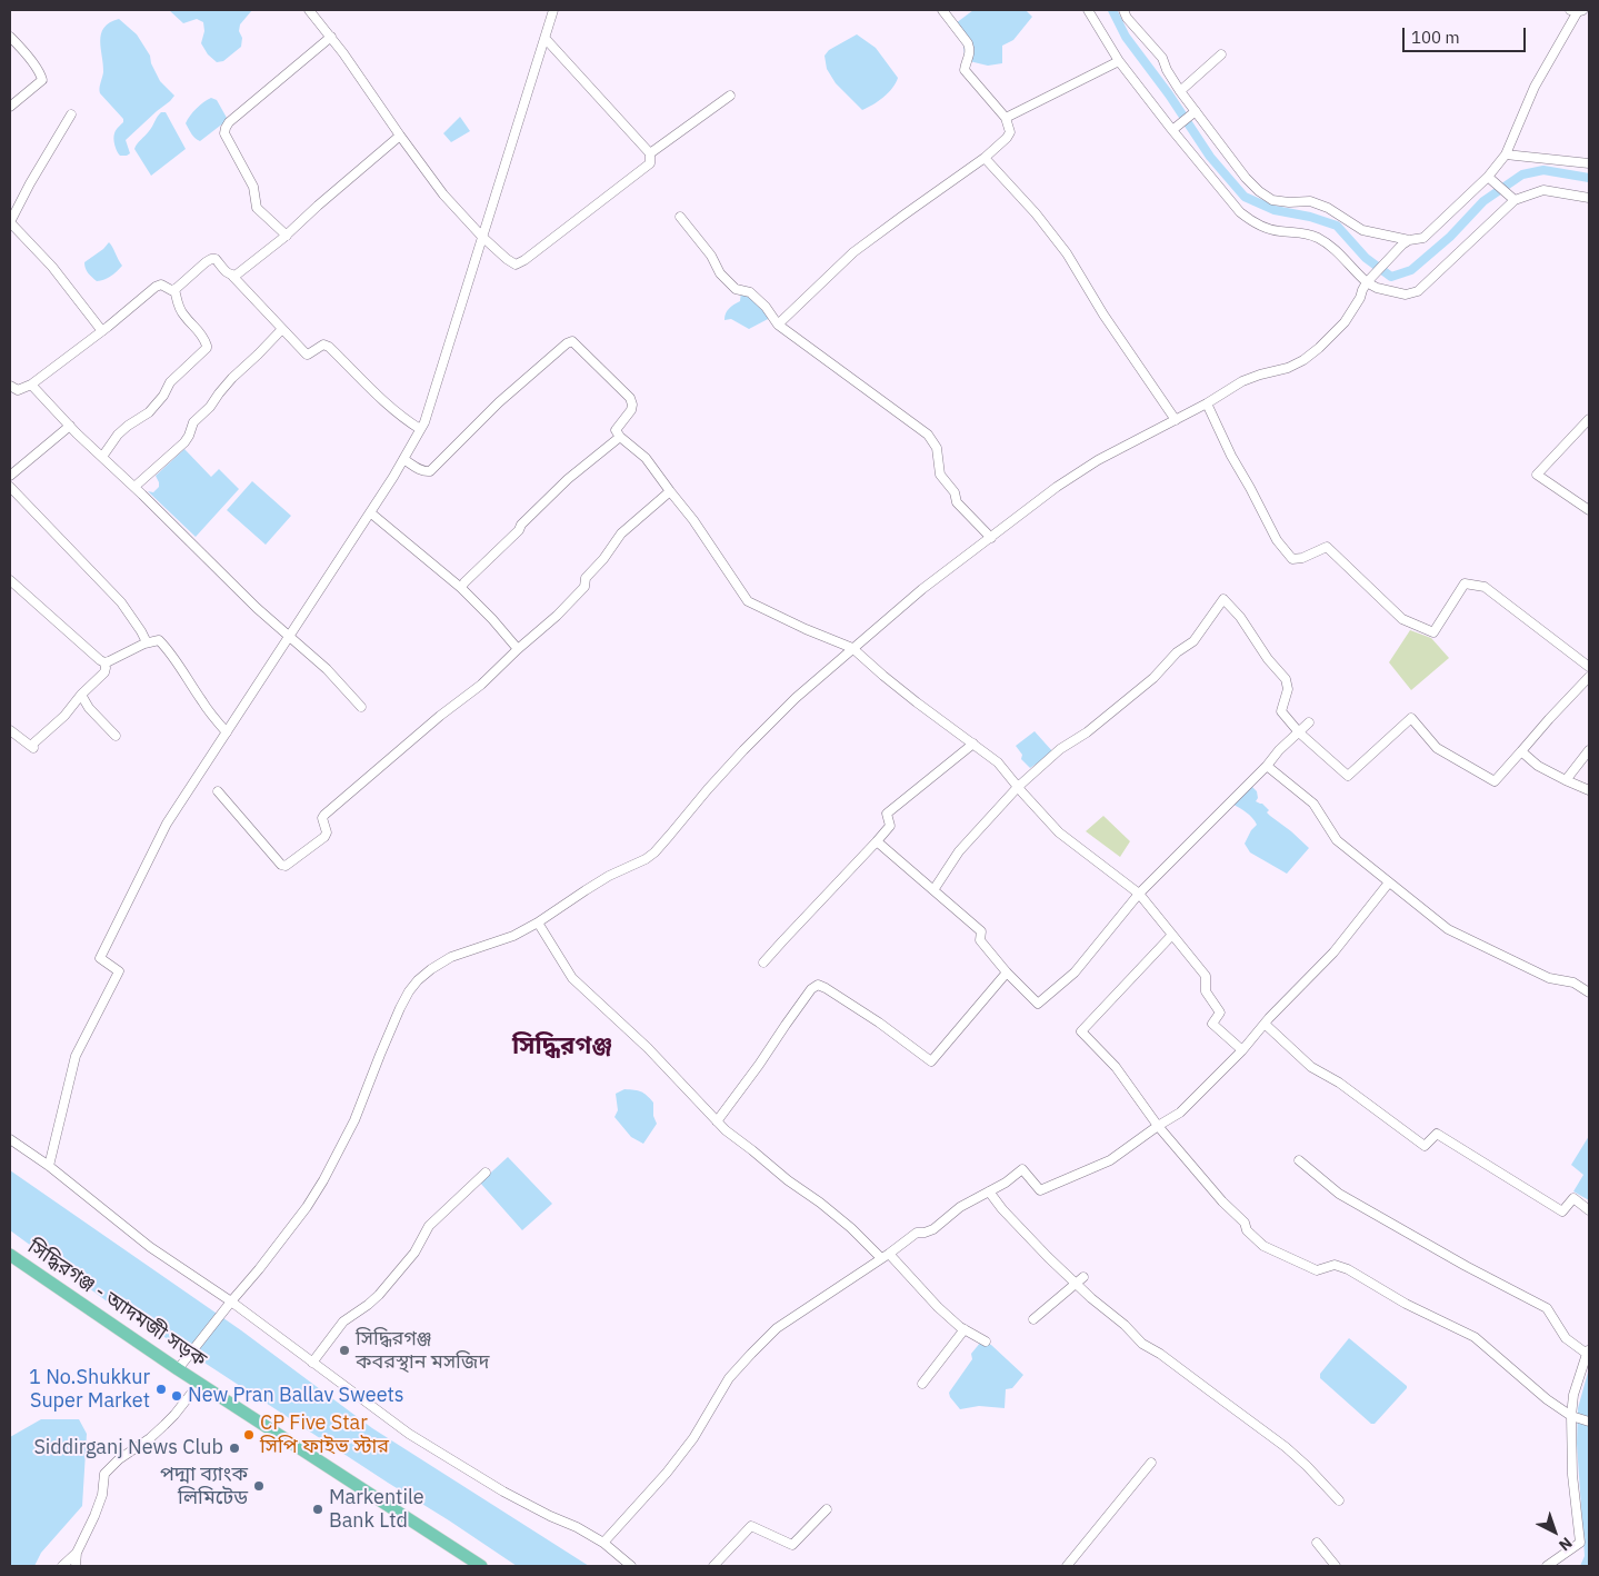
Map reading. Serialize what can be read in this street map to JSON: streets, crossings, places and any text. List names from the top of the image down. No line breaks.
{"streets":{"main road":["সিদ্ধিরগঞ্জ - আদমজী সড়ক"]},"districts":["সিদ্ধিরগঞ্জ"],"places":["সিদ্ধিরগঞ্জ কবরস্থান মসজিদ","1 No.Shukkur Super Market","New Pran Ballav Sweets","CP Five Star সিপি ফাইভ স্টার","Siddirganj News Club","পদ্মা ব্যাংক লিমিটেড","Markentile Bank Ltd"],"scale_bar":"100 m","north":"bottom right"}
